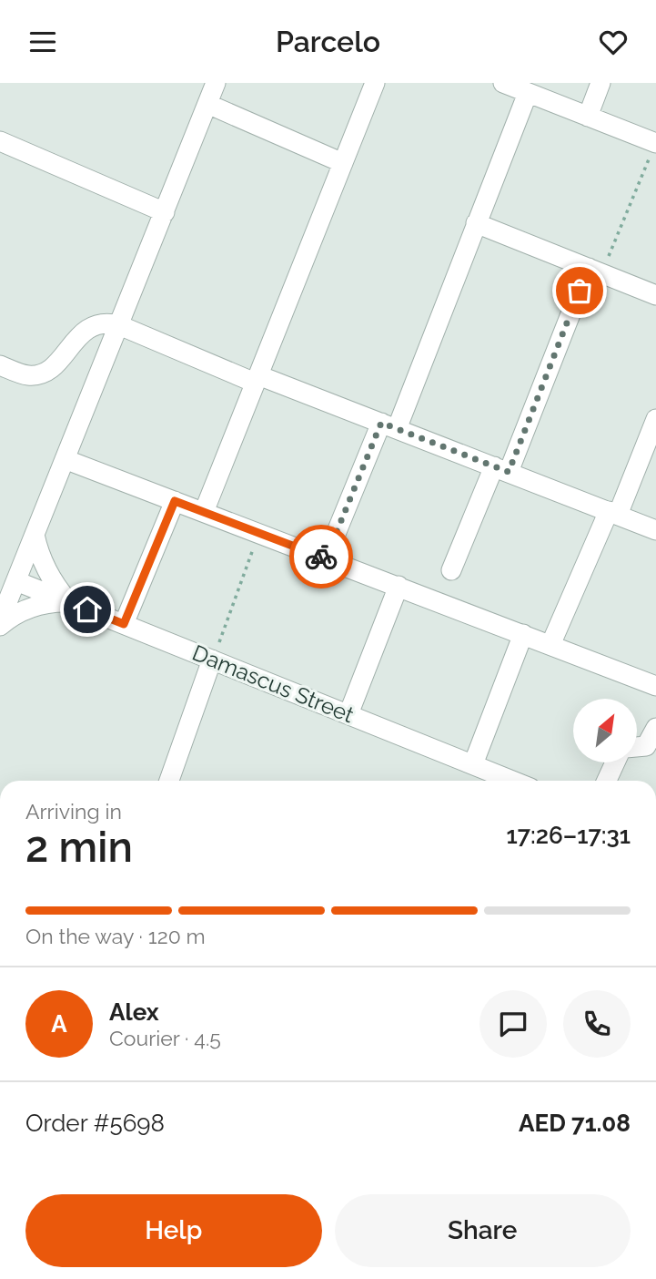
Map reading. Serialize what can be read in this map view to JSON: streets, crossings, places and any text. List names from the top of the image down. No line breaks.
{"streets":{"street":["Damascus Street"]},"north":"top right","page":{"header":"Parcelo","heading":["2 min","Arriving in","17:26–17:31"],"panel":["Alex","Courier · 4.5","Order #5698","AED 71.08"],"bar":"On the way · 120 m","round":"A","buttons":["Help","Share"]}}
